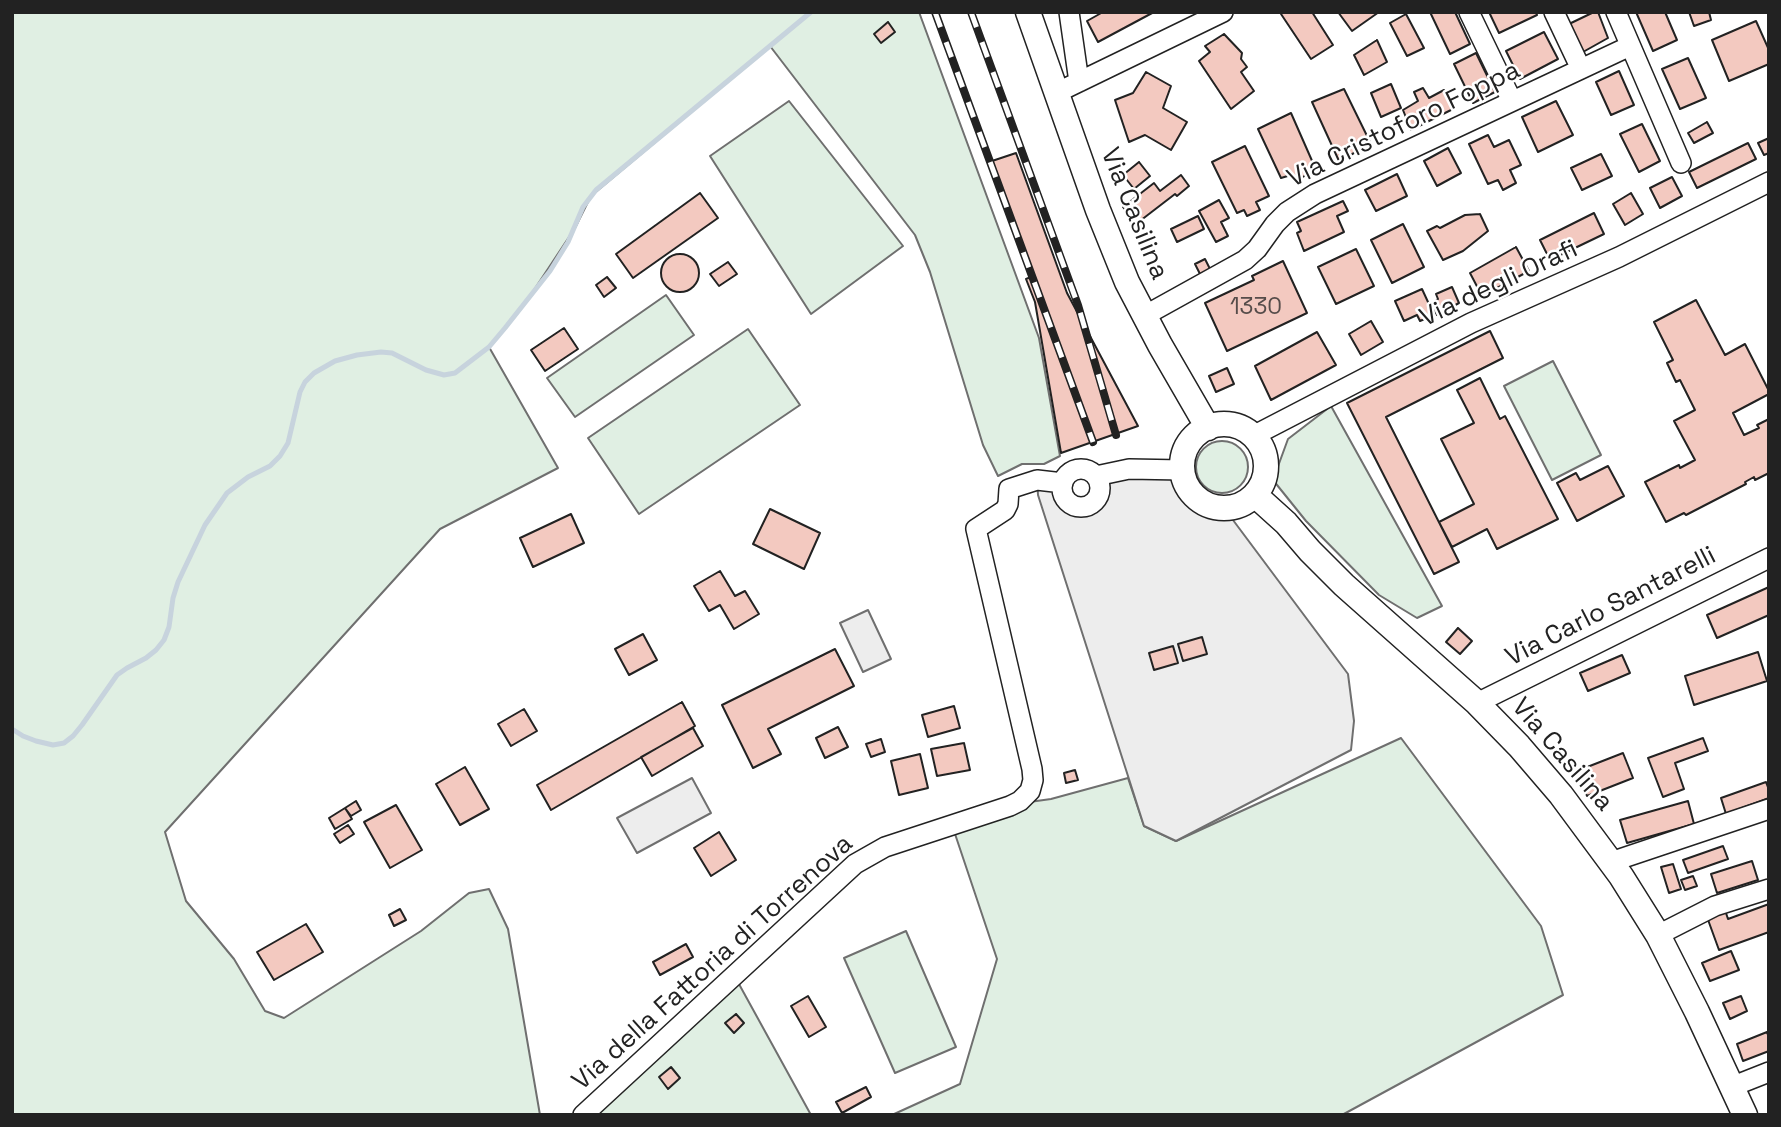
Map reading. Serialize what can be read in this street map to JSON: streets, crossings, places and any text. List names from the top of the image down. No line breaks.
{"streets":{"main road":["Via Casilina"],"street":["Via Cristoforo Foppa","Via degli Orafi","Via Carlo Santarelli","Via della Fattoria di Torrenova"]},"crossings":[["Via Cristoforo Foppa","Via Casilina"],["Via Casilina","Via degli Orafi"],["Via Casilina","Via Carlo Santarelli"],["Via Casilina","Via della Fattoria di Torrenova"],["Via degli Orafi","Via della Fattoria di Torrenova"]],"house_numbers":["1330"]}
